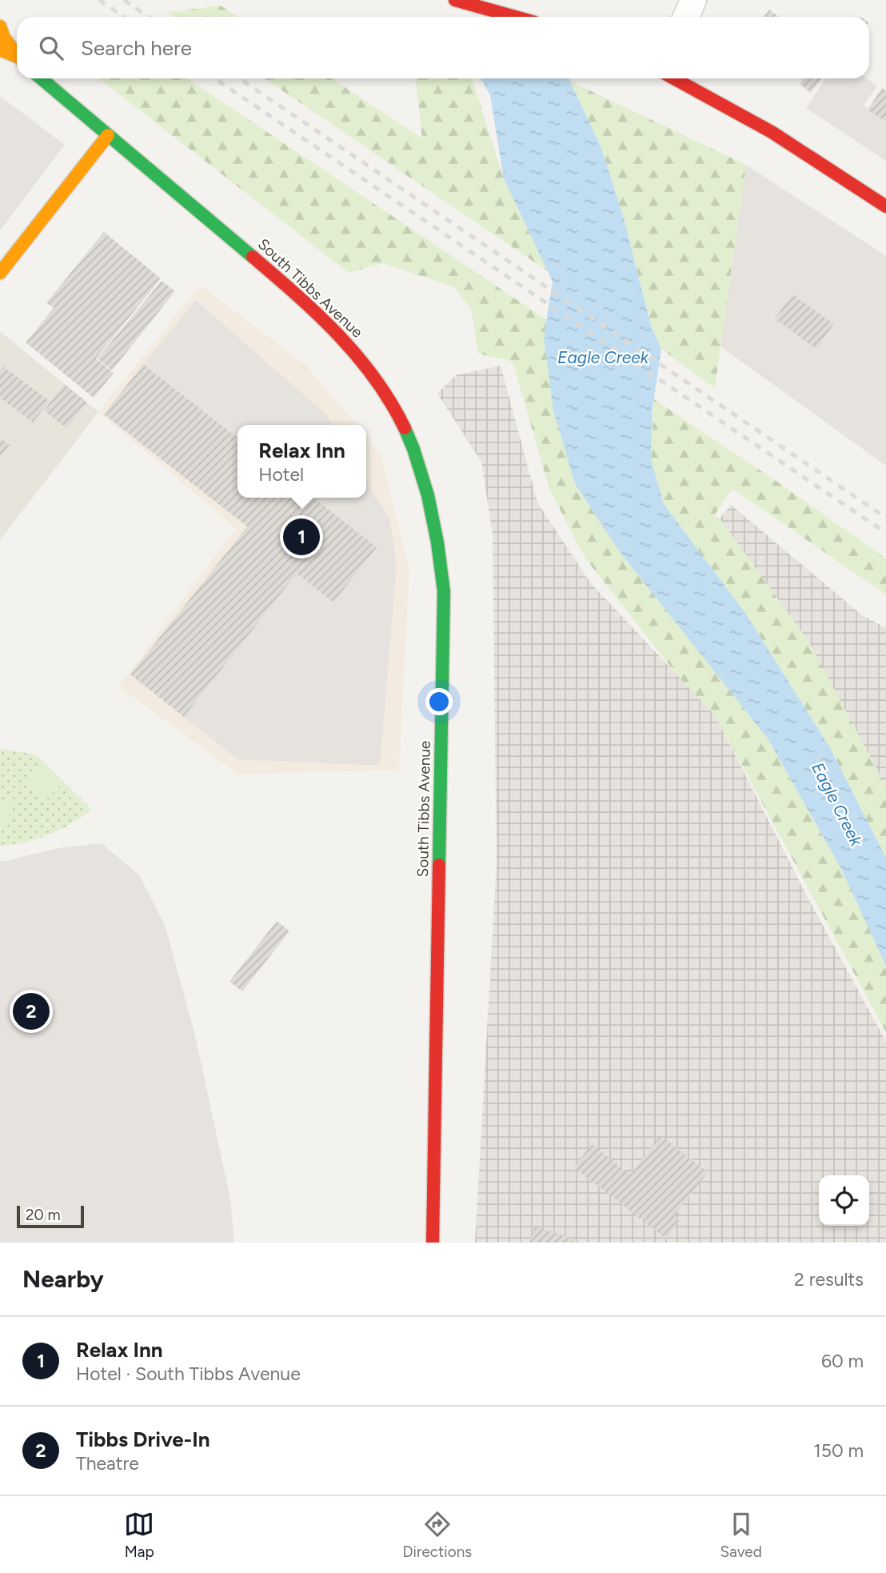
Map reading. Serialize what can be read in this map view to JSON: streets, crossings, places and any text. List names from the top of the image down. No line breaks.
{"streets":{"main road":["South Tibbs Avenue"]},"water":["Eagle Creek"],"scale_bar":"20 m","page":{"search":"Search here","popup":["Relax Inn","Hotel"],"pins":["1","2"],"scale":"20 m","heading":["Nearby","2 results"],"list":[{"mark":"1","name":"Relax Inn","note":"Hotel · South Tibbs Avenue","value":"60 m"},{"mark":"2","name":"Tibbs Drive-In","note":"Theatre","value":"150 m"}],"nav":["Map","Directions","Saved"]}}
